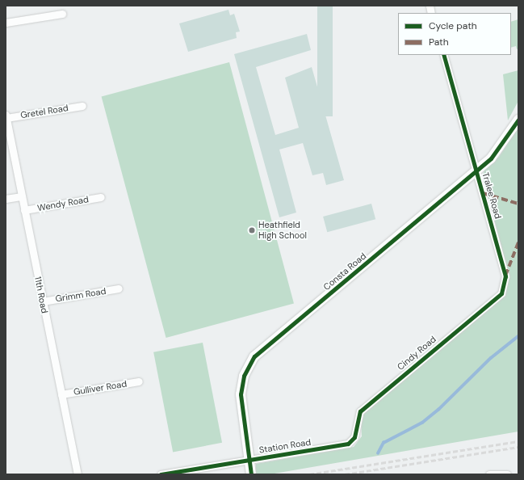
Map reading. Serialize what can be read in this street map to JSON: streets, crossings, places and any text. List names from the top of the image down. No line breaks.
{"streets":{"street":["Gretel Road","Tralee Road","Wendy Road","Consta Road","11th Road","Grimm Road","Cindy Road","Gulliver Road","Station Road"]},"crossings":[["Gretel Road","11th Road"],["Tralee Road","Consta Road"],["Tralee Road","Cindy Road"],["Wendy Road","11th Road"],["Consta Road","Station Road"],["11th Road","Grimm Road"],["11th Road","Gulliver Road"],["Cindy Road","Station Road"]],"places":["Heathfield High School"],"legend":["Cycle path","Path"]}
